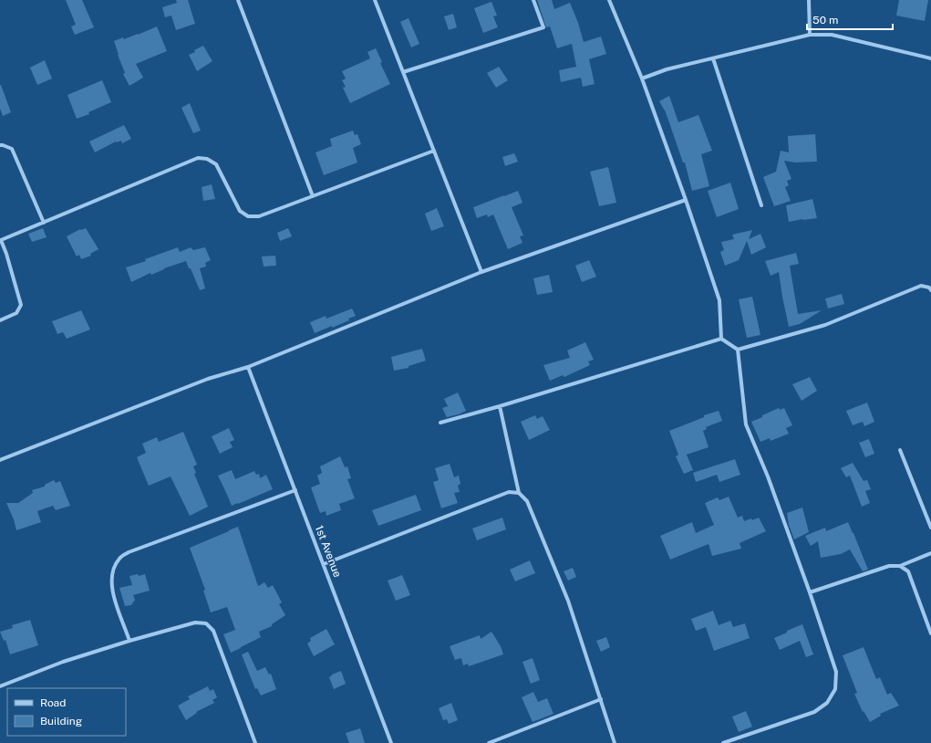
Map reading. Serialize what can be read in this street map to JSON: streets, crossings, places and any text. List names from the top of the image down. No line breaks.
{"streets":{"street":["1st Avenue"]},"legend":["Road","Building"],"scale_bar":"50 m"}
